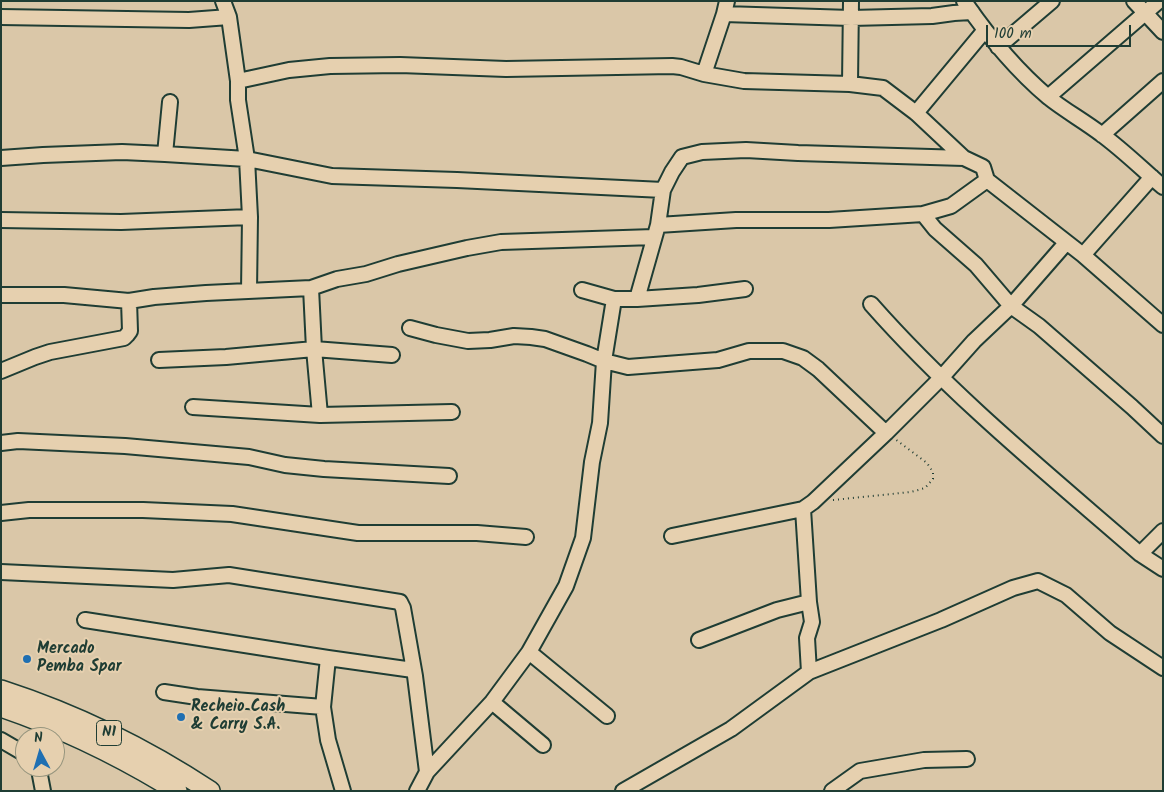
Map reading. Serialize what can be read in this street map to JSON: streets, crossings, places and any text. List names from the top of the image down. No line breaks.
{"streets":{"highway":["N1"]},"places":["Mercado Pemba Spar","Recheio Cash & Carry S.A."],"scale_bar":"100 m","north":"top"}
